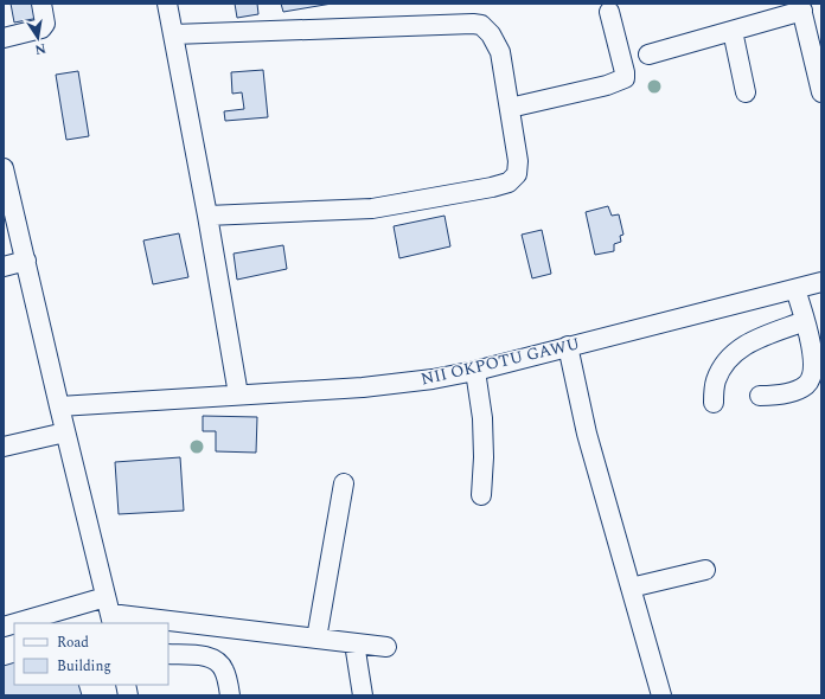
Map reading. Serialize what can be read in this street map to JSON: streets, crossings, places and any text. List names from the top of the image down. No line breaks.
{"streets":{"street":["NII OKPOTU GAWU"]},"legend":["Road","Building"],"north":"bottom"}
